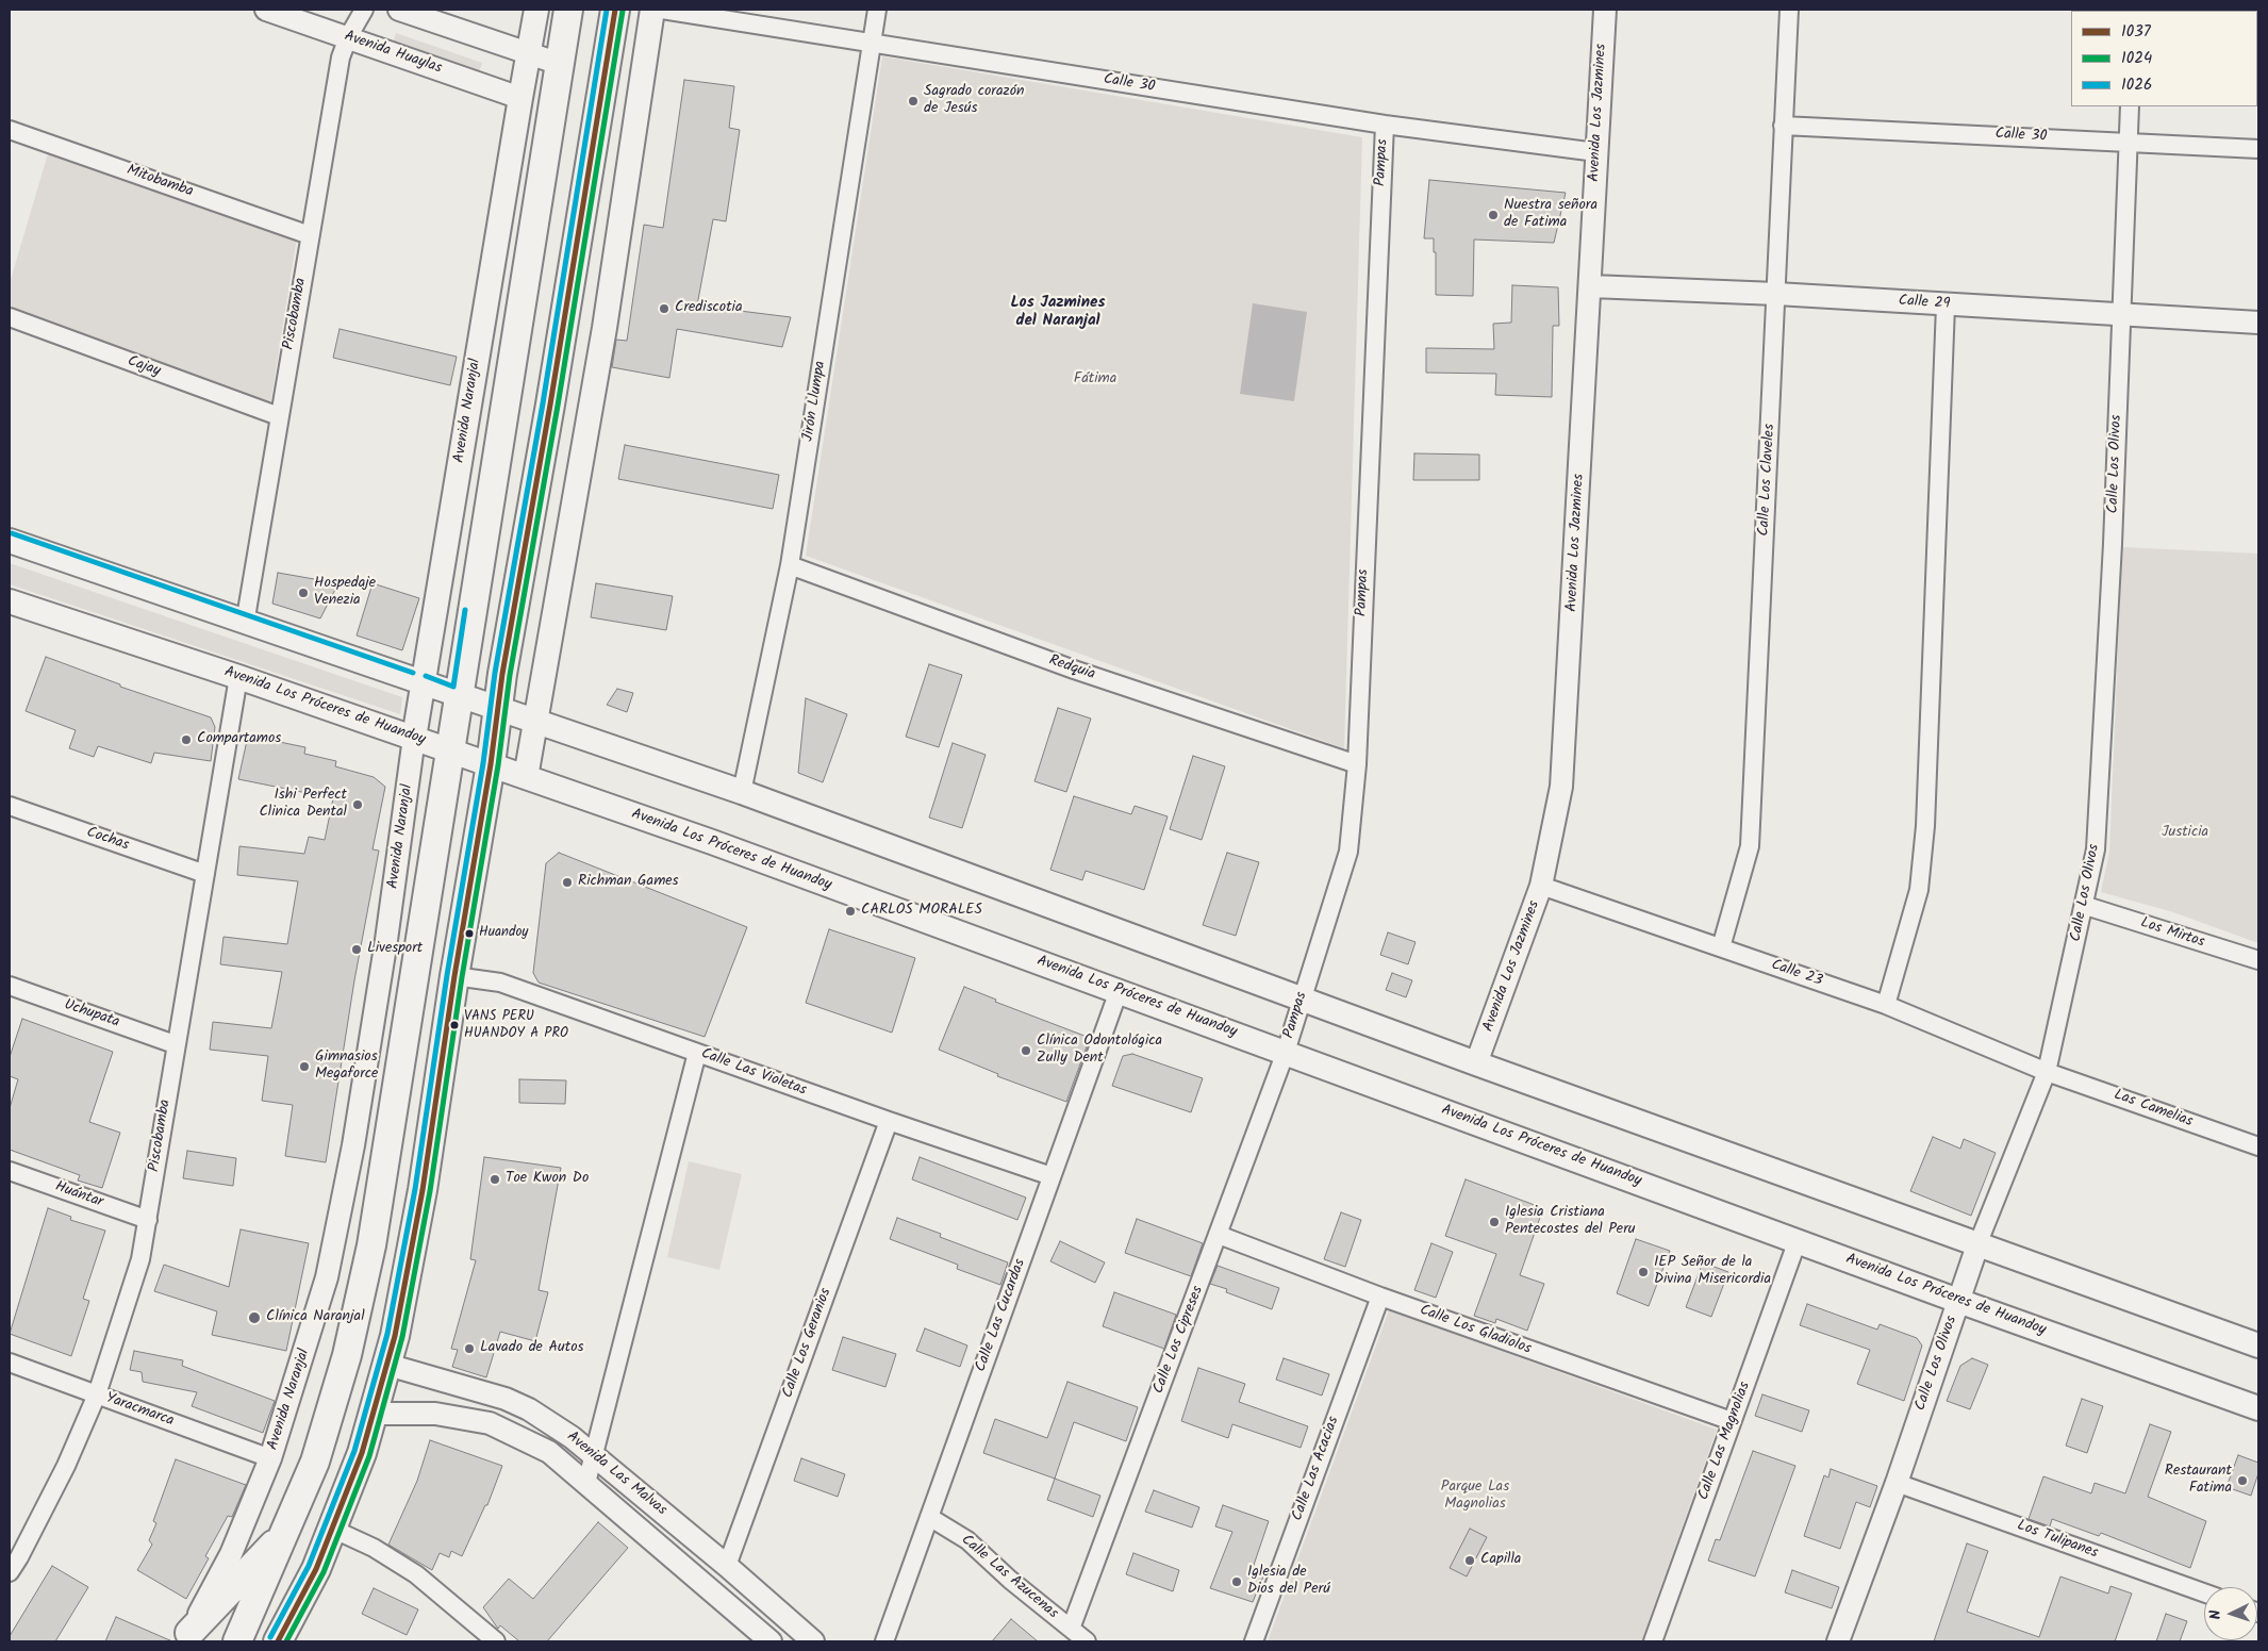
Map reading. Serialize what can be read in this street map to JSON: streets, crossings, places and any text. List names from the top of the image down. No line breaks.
{"streets":{"main road":["Avenida Naranjal","Avenida Los Próceres de Huandoy"],"street":["Avenida Huaylas","Calle 30","Avenida Los Jazmines","Pampas","Mitobamba","Calle 29","Piscobamba","Cajay","Jirón Llumpa","Calle Los Olivos","Calle Los Claveles","Redquia","Cochas","Los Mirtos","Calle 23","Uchupata","Calle Las Violetas","Las Camelias","Huántar","Calle Las Cucardas","Calle Los Gladiolos","Calle Los Cipreses","Calle Los Geranios","Yaracmarca","Calle Las Magnolias","Calle Las Acacias","Avenida Las Malvas","Los Tulipanes","Calle Las Azucenas"]},"crossings":[["Avenida Huaylas","Piscobamba"],["Avenida Huaylas","Avenida Naranjal"],["Calle 30","Avenida Los Jazmines"],["Calle 30","Pampas"],["Calle 30","Jirón Llumpa"],["Calle 30","Calle Los Olivos"],["Calle 30","Calle Los Claveles"],["Avenida Los Jazmines","Calle 29"],["Avenida Los Jazmines","Calle 23"],["Pampas","Redquia"],["Pampas","Avenida Los Próceres de Huandoy"],["Pampas","Calle Los Cipreses"],["Mitobamba","Piscobamba"],["Calle 29","Calle Los Olivos"],["Calle 29","Calle Los Claveles"],["Piscobamba","Cajay"],["Piscobamba","Avenida Los Próceres de Huandoy"],["Piscobamba","Cochas"],["Piscobamba","Uchupata"],["Piscobamba","Huántar"],["Piscobamba","Yaracmarca"],["Jirón Llumpa","Redquia"],["Avenida Naranjal","Avenida Los Próceres de Huandoy"],["Avenida Naranjal","Yaracmarca"],["Calle Los Olivos","Avenida Los Próceres de Huandoy"],["Calle Los Olivos","Los Mirtos"],["Calle Los Olivos","Calle 23"],["Calle Los Olivos","Las Camelias"],["Calle Los Olivos","Los Tulipanes"],["Calle Los Claveles","Calle 23"],["Avenida Los Próceres de Huandoy","Calle Las Cucardas"],["Avenida Los Próceres de Huandoy","Calle Los Cipreses"],["Avenida Los Próceres de Huandoy","Calle Las Magnolias"],["Calle 23","Las Camelias"],["Calle Las Violetas","Calle Las Cucardas"],["Calle Las Violetas","Calle Los Geranios"],["Calle Las Cucardas","Calle Las Azucenas"],["Calle Los Gladiolos","Calle Los Cipreses"],["Calle Los Gladiolos","Calle Las Magnolias"],["Calle Los Gladiolos","Calle Las Acacias"],["Calle Los Cipreses","Calle Las Azucenas"],["Calle Los Geranios","Avenida Las Malvas"]],"districts":["Los Jazmines del Naranjal"],"parks":["Fátima","Justicia","Parque Las Magnolias"],"places":["Sagrado corazón de Jesús","Nuestra señora de Fatima","Crediscotia","Hospedaje Venezia","Compartamos","Ishi Perfect Clinica Dental","Richman Games","CARLOS MORALES","Huandoy","Livesport","VANS PERU HUANDOY A PRO","Clínica Odontológica Zully Dent","Gimnasios Megaforce","Toe Kwon Do","Iglesia Cristiana Pentecostes del Peru","IEP Señor de la Divina Misericordia","Clínica Naranjal","Lavado de Autos","Restaurant Fatima","Capilla","Iglesia de Dios del Perú"],"lines":["transit line 1037","transit line 1026","transit line 1024"],"legend":["1037","1024","1026"],"north":"left"}
